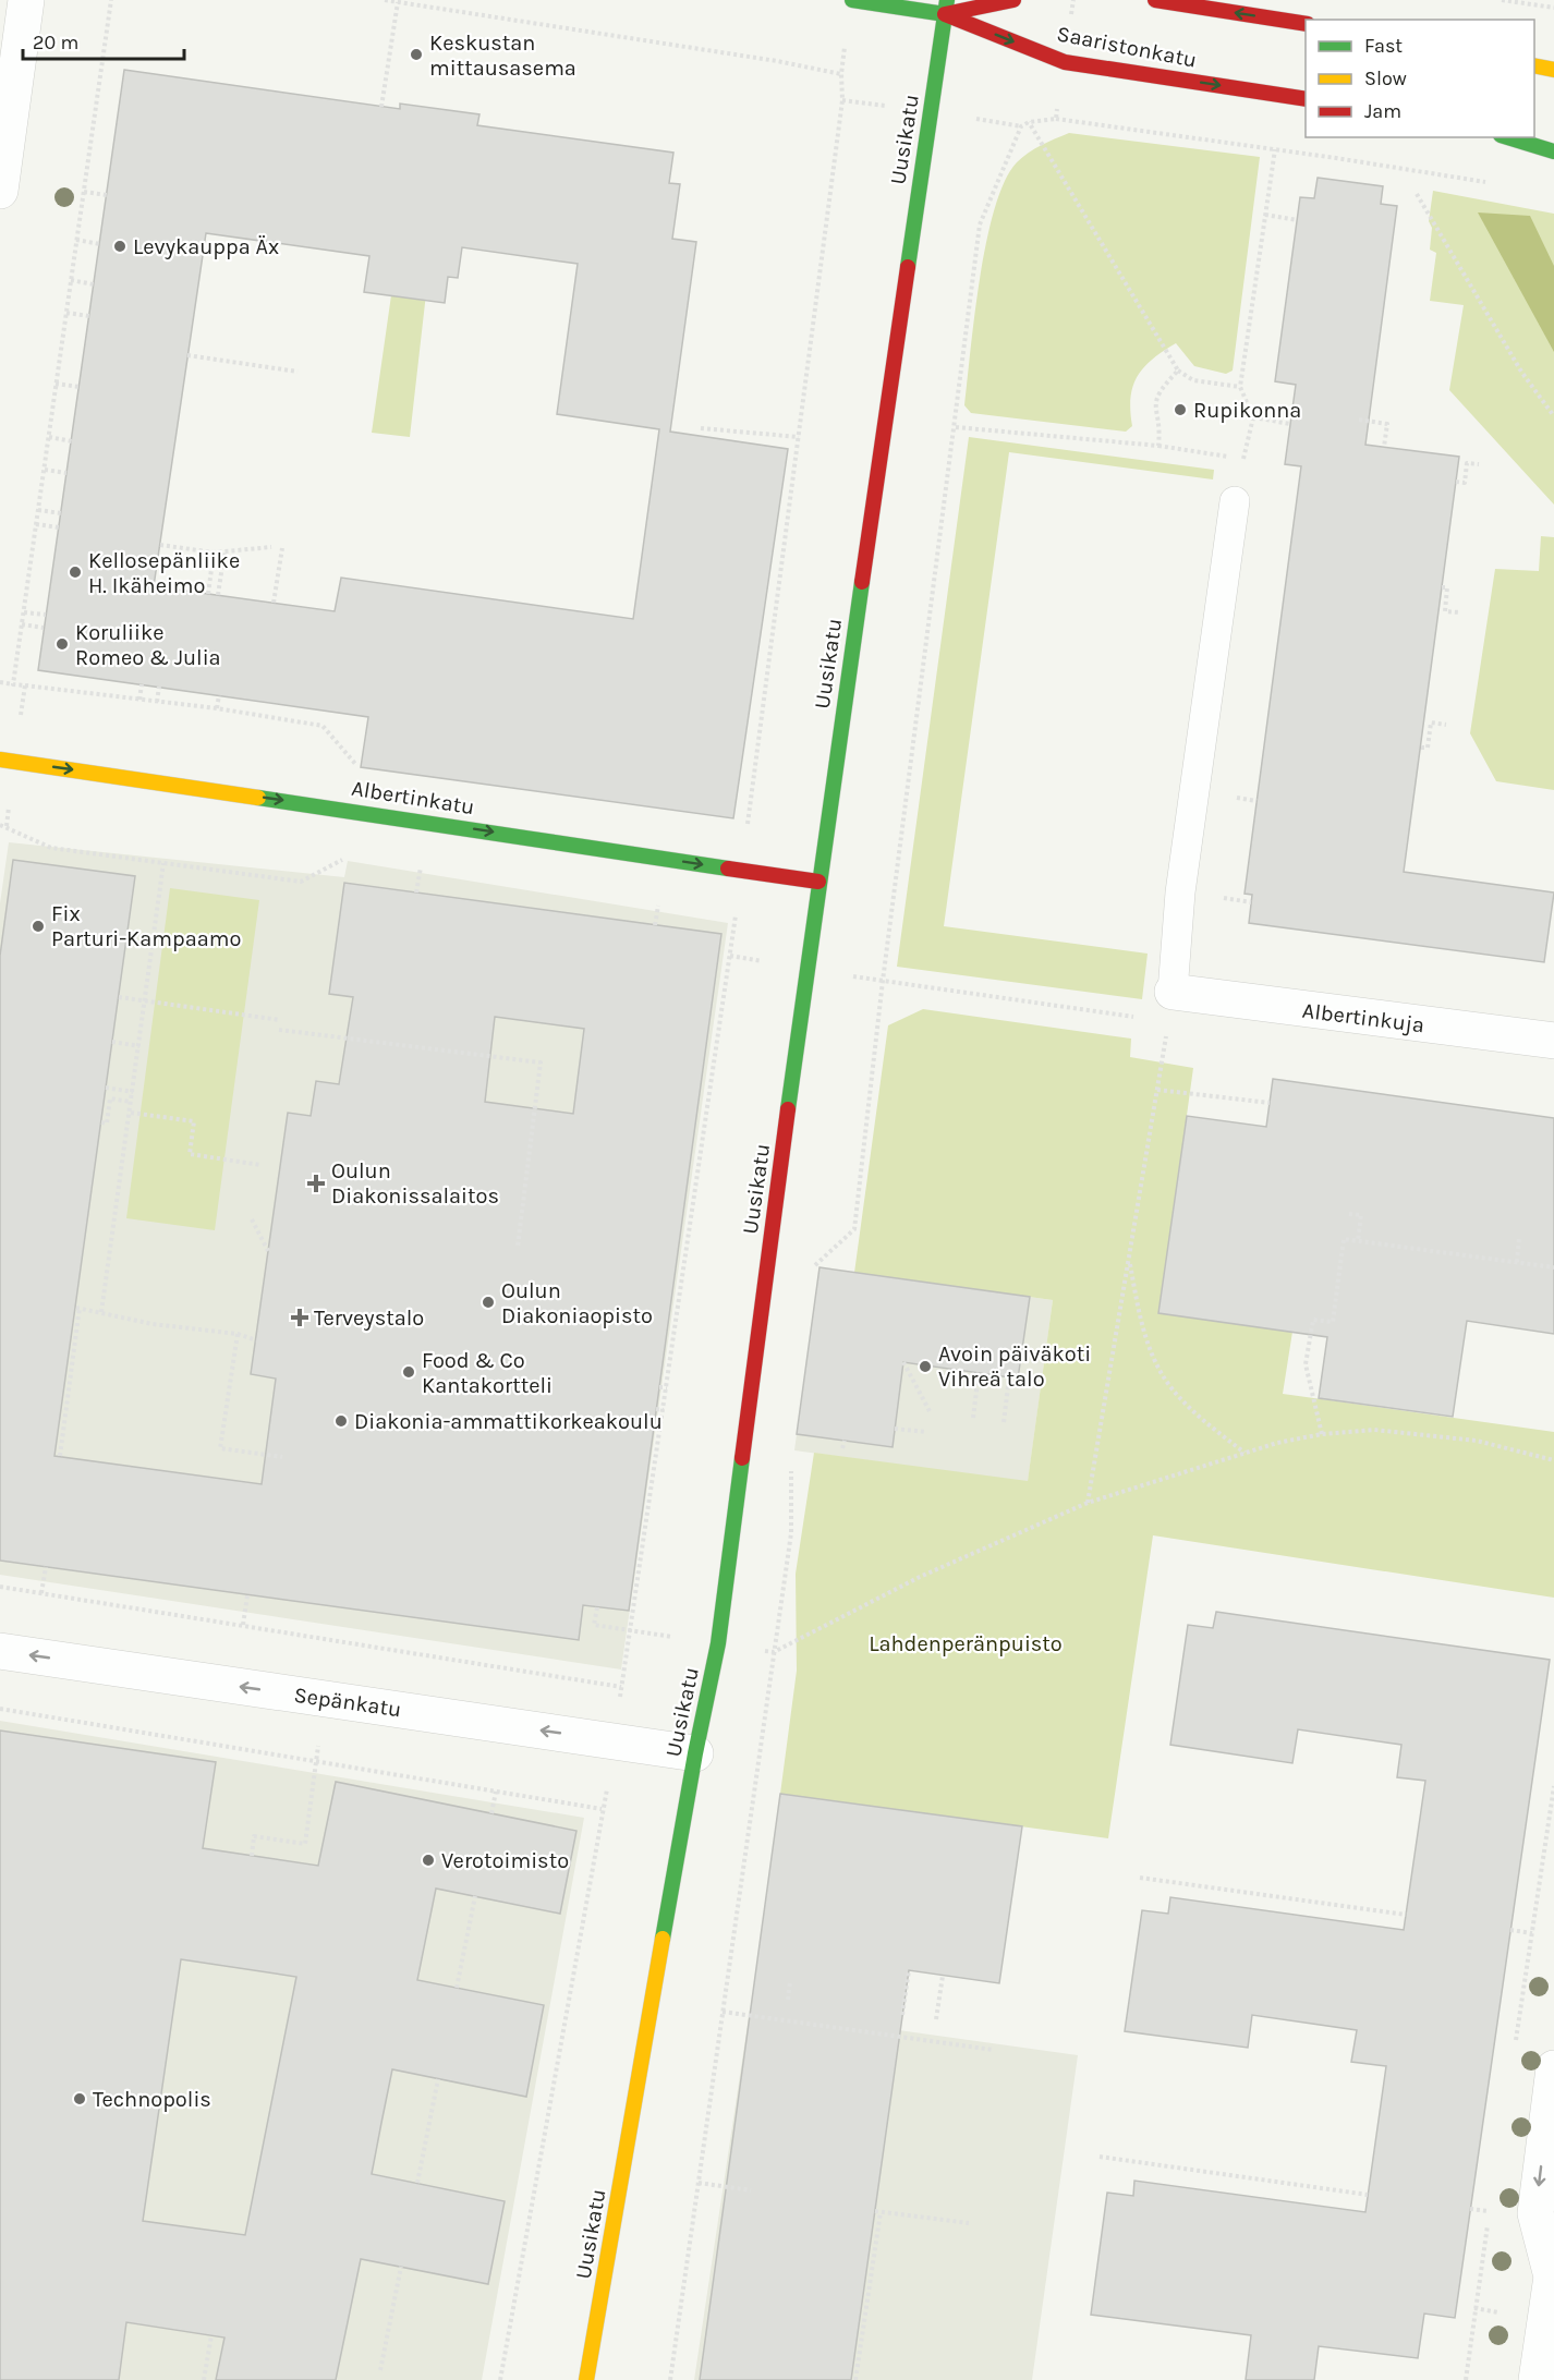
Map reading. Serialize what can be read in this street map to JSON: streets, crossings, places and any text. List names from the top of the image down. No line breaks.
{"streets":{"main road":["Saaristonkatu","Uusikatu","Albertinkatu"],"street":["Albertinkuja","Sepänkatu"]},"crossings":[["Saaristonkatu","Uusikatu"],["Uusikatu","Albertinkatu"],["Uusikatu","Sepänkatu"]],"one_way":["Albertinkatu","Sepänkatu"],"parks":["Lahdenperänpuisto"],"places":{"other":["Keskustan mittausasema","Levykauppa Äx","Rupikonna","Kellosepänliike H. Ikäheimo","Koruliike Romeo & Julia","Fix Parturi-Kampaamo","Oulun Diakoniaopisto","Avoin päiväkoti Vihreä talo","Food & Co Kantakortteli","Diakonia-ammattikorkeakoulu","Verotoimisto","Technopolis"],"health":["Oulun Diakonissalaitos","Terveystalo"]},"legend":["Fast","Slow","Jam"],"scale_bar":"20 m"}
